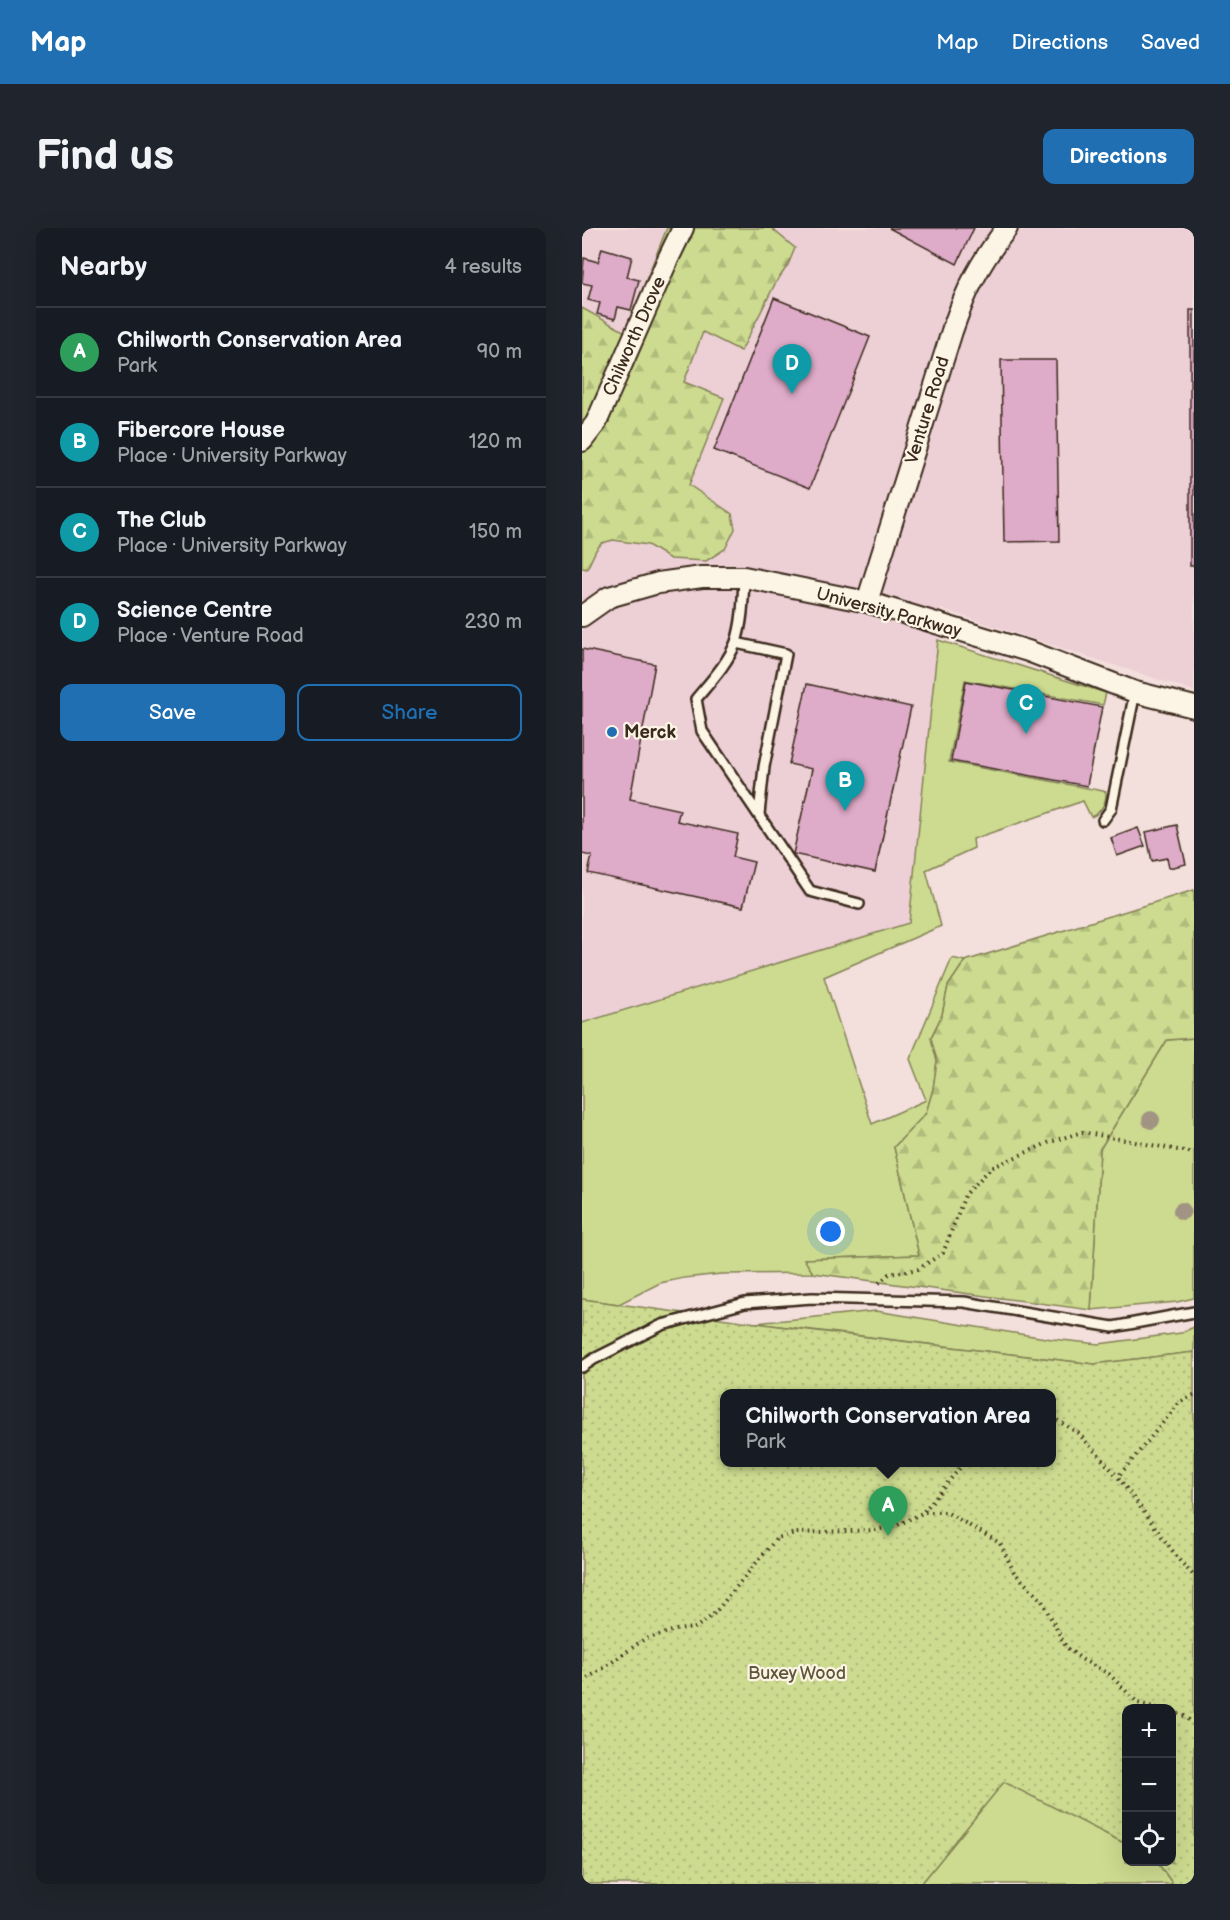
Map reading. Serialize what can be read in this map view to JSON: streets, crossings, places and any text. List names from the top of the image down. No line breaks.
{"streets":{"street":["Chilworth Drove","Venture Road","University Parkway"]},"crossings":[["Venture Road","University Parkway"]],"parks":["Buxey Wood"],"places":["Merck"],"page":{"header":"Map","nav":["Map","Directions","Saved"],"buttons":["Directions",["Save","Share"]],"title":"Find us","heading":["Nearby","4 results"],"list":[{"mark":"A","name":"Chilworth Conservation Area","note":"Park","value":"90 m"},{"mark":"B","name":"Fibercore House","note":"Place · University Parkway","value":"120 m"},{"mark":"C","name":"The Club","note":"Place · University Parkway","value":"150 m"},{"mark":"D","name":"Science Centre","note":"Place · Venture Road","value":"230 m"}],"pins":["D","C","B","A"],"popup":["Chilworth Conservation Area","Park"],"map_buttons":["+","−"]}}
